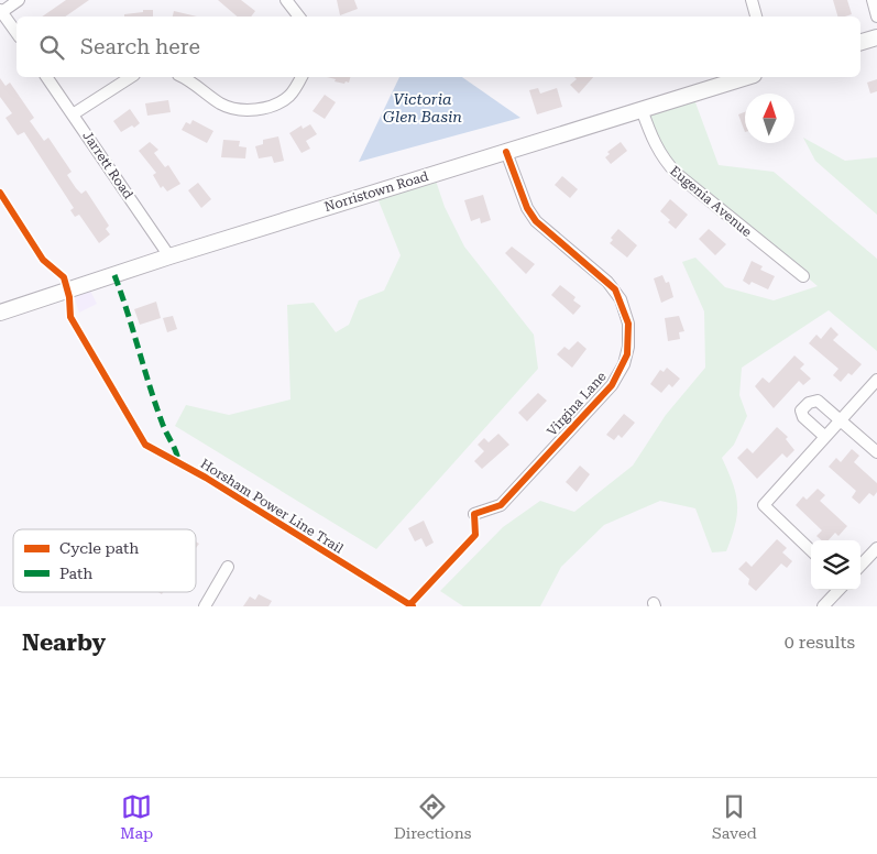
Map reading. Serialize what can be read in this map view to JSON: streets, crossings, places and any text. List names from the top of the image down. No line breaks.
{"streets":{"main road":["Norristown Road"],"street":["Jarrett Road","Eugenia Avenue","Virgina Lane"],"cycle path":["Horsham Power Line Trail"]},"crossings":[["Jarrett Road","Norristown Road"],["Norristown Road","Eugenia Avenue"],["Norristown Road","Virgina Lane"]],"water":["Victoria Glen Basin"],"legend":["Cycle path","Path"],"north":"top","page":{"search":"Search here","heading":["Nearby","0 results"],"nav":["Map","Directions","Saved"]}}
